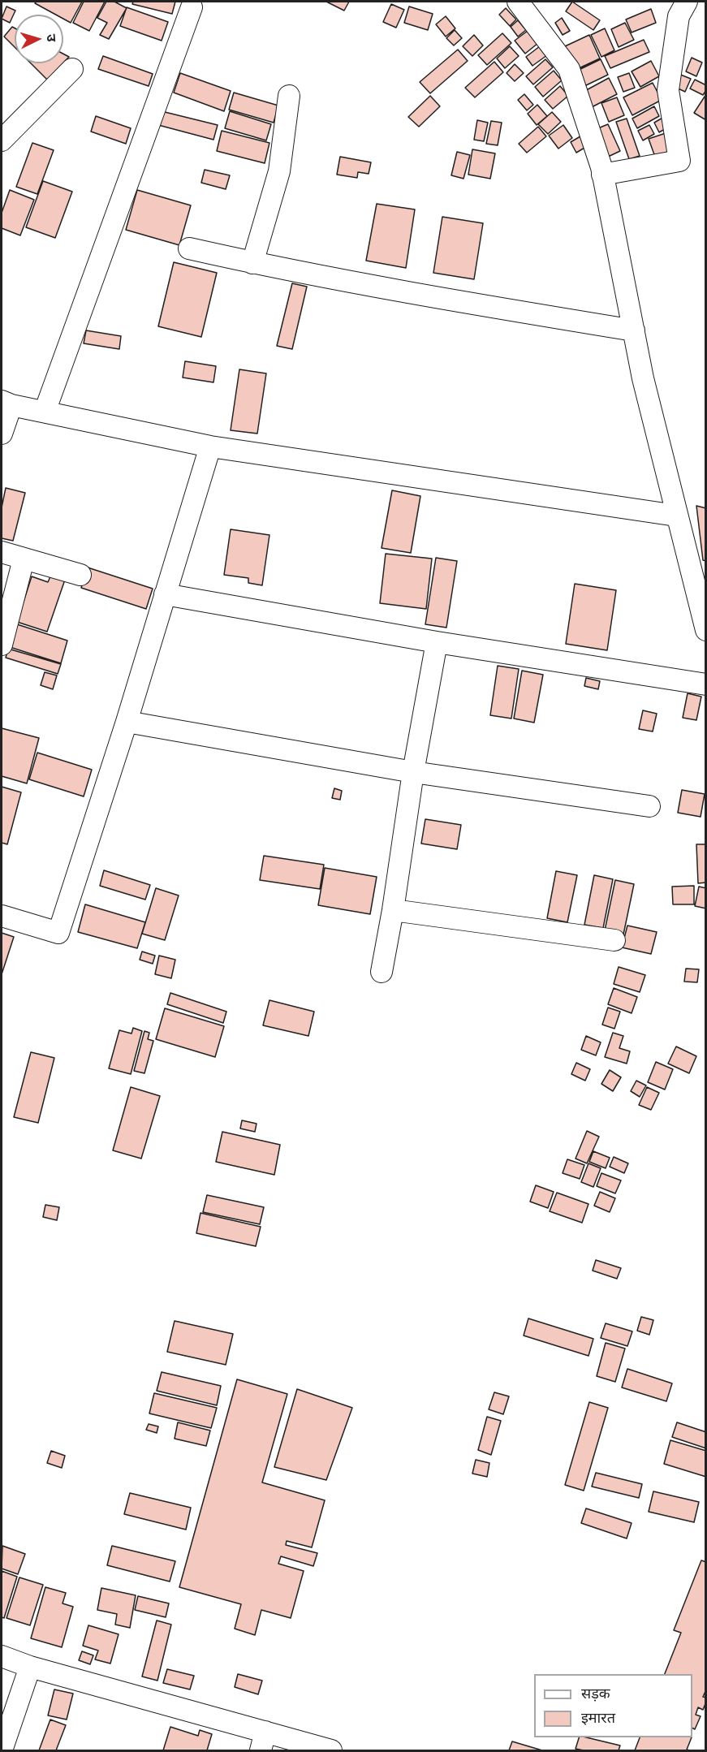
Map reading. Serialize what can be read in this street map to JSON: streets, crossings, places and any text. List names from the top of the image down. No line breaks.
{"legend":["सड़क","इमारत"],"north":"right"}
